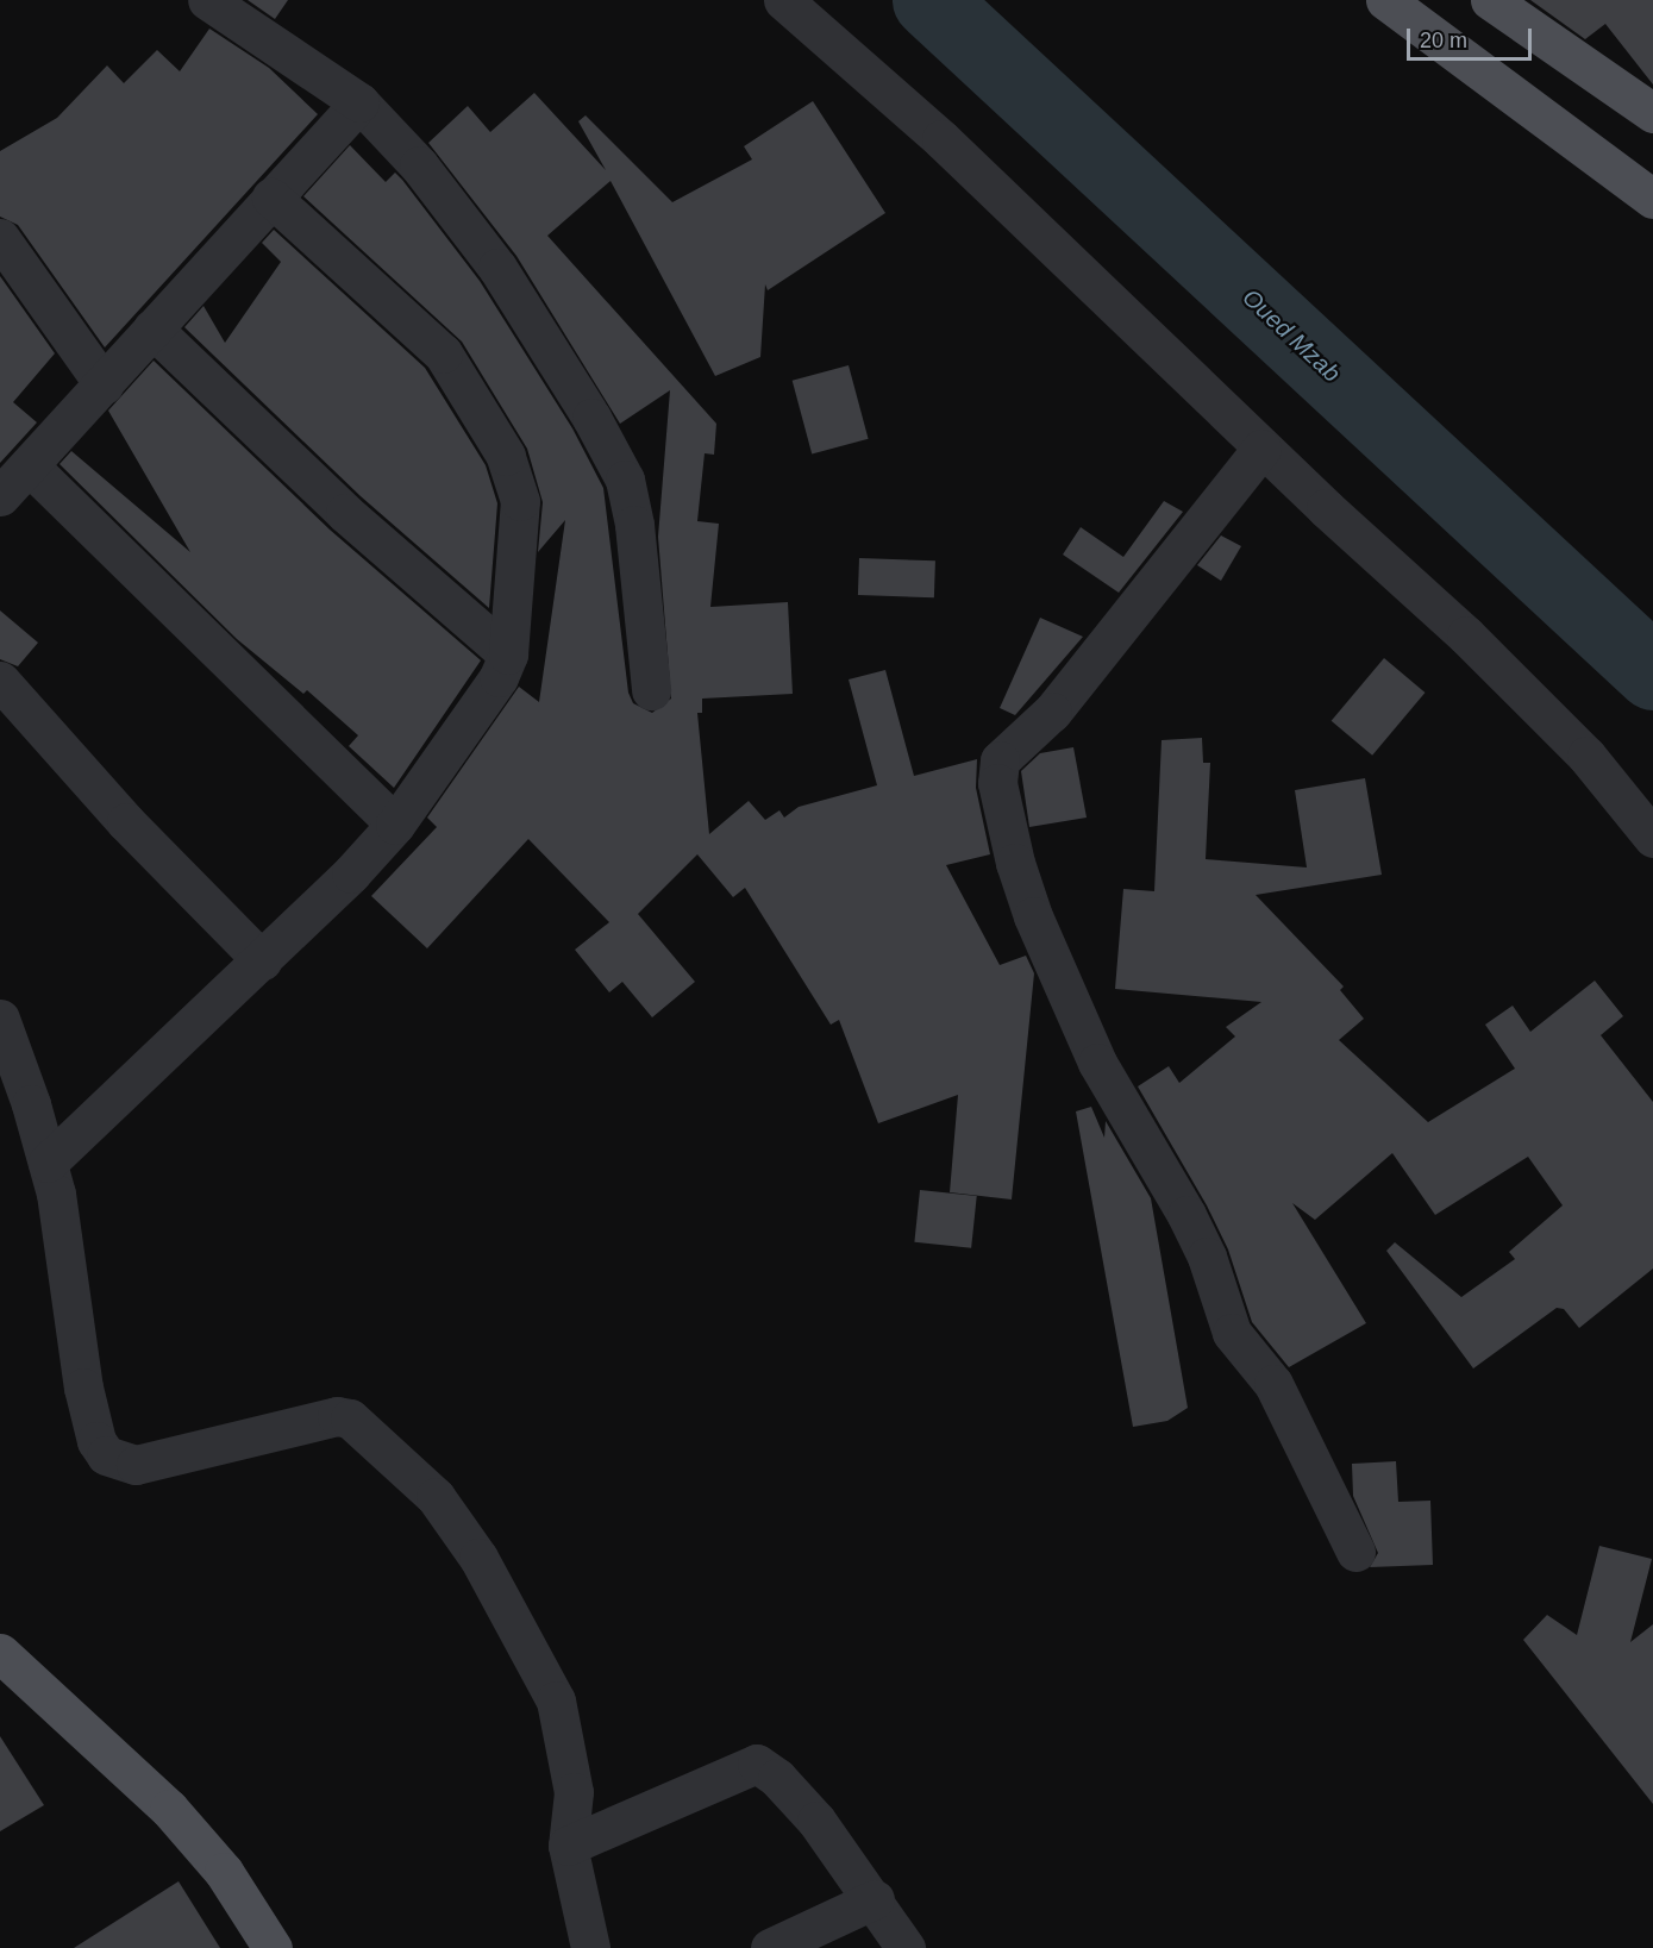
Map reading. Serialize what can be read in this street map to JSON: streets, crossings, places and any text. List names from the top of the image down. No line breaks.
{"water":["Oued Mzab"],"scale_bar":"20 m"}
